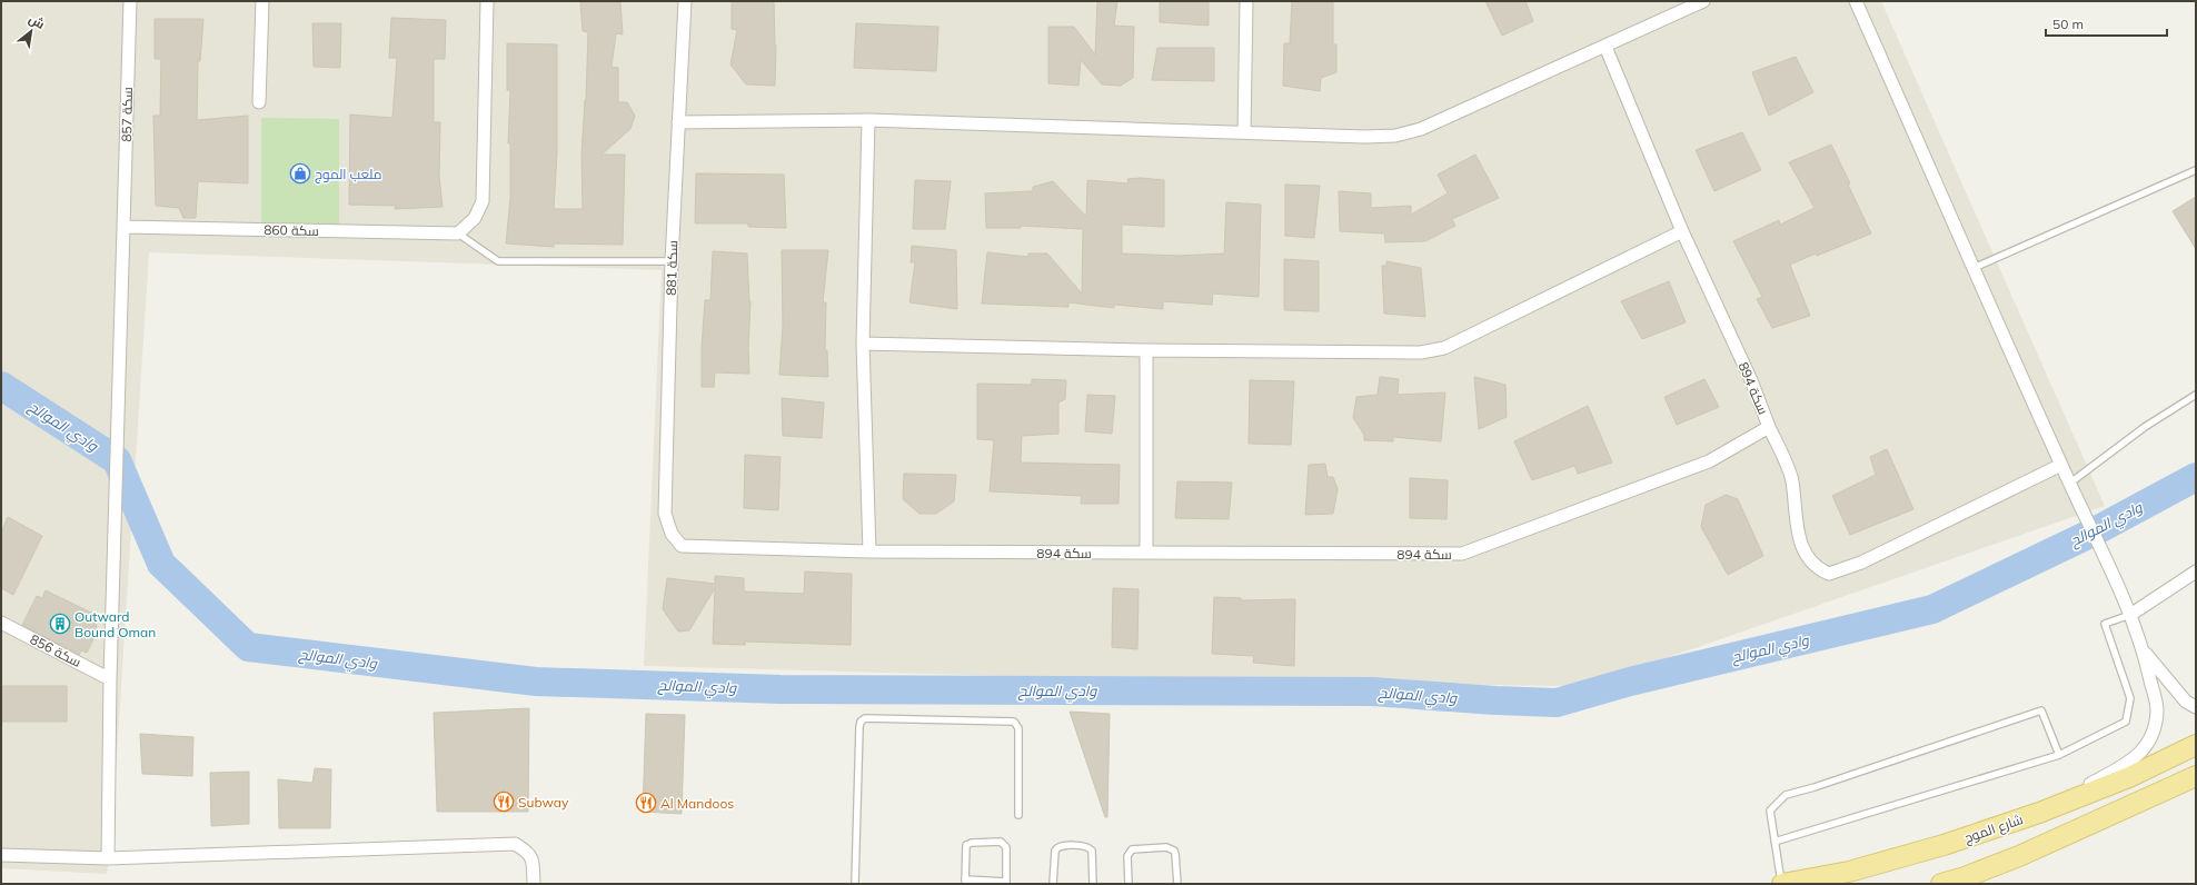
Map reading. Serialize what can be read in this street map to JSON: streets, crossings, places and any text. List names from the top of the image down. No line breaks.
{"streets":{"main road":["شارع الموج"],"street":["سكة 857","سكة 860","سكة 881","سكة 894","سكة 856"]},"crossings":[["سكة 857","سكة 860"],["سكة 857","سكة 856"],["سكة 881","سكة 894"]],"water":["وادي الموالح"],"places":{"shop":["ملعب الموج"],"building":["Outward Bound Oman"],"restaurant":["Subway","Al Mandoos"]},"scale_bar":"50 m","north":"top right"}
